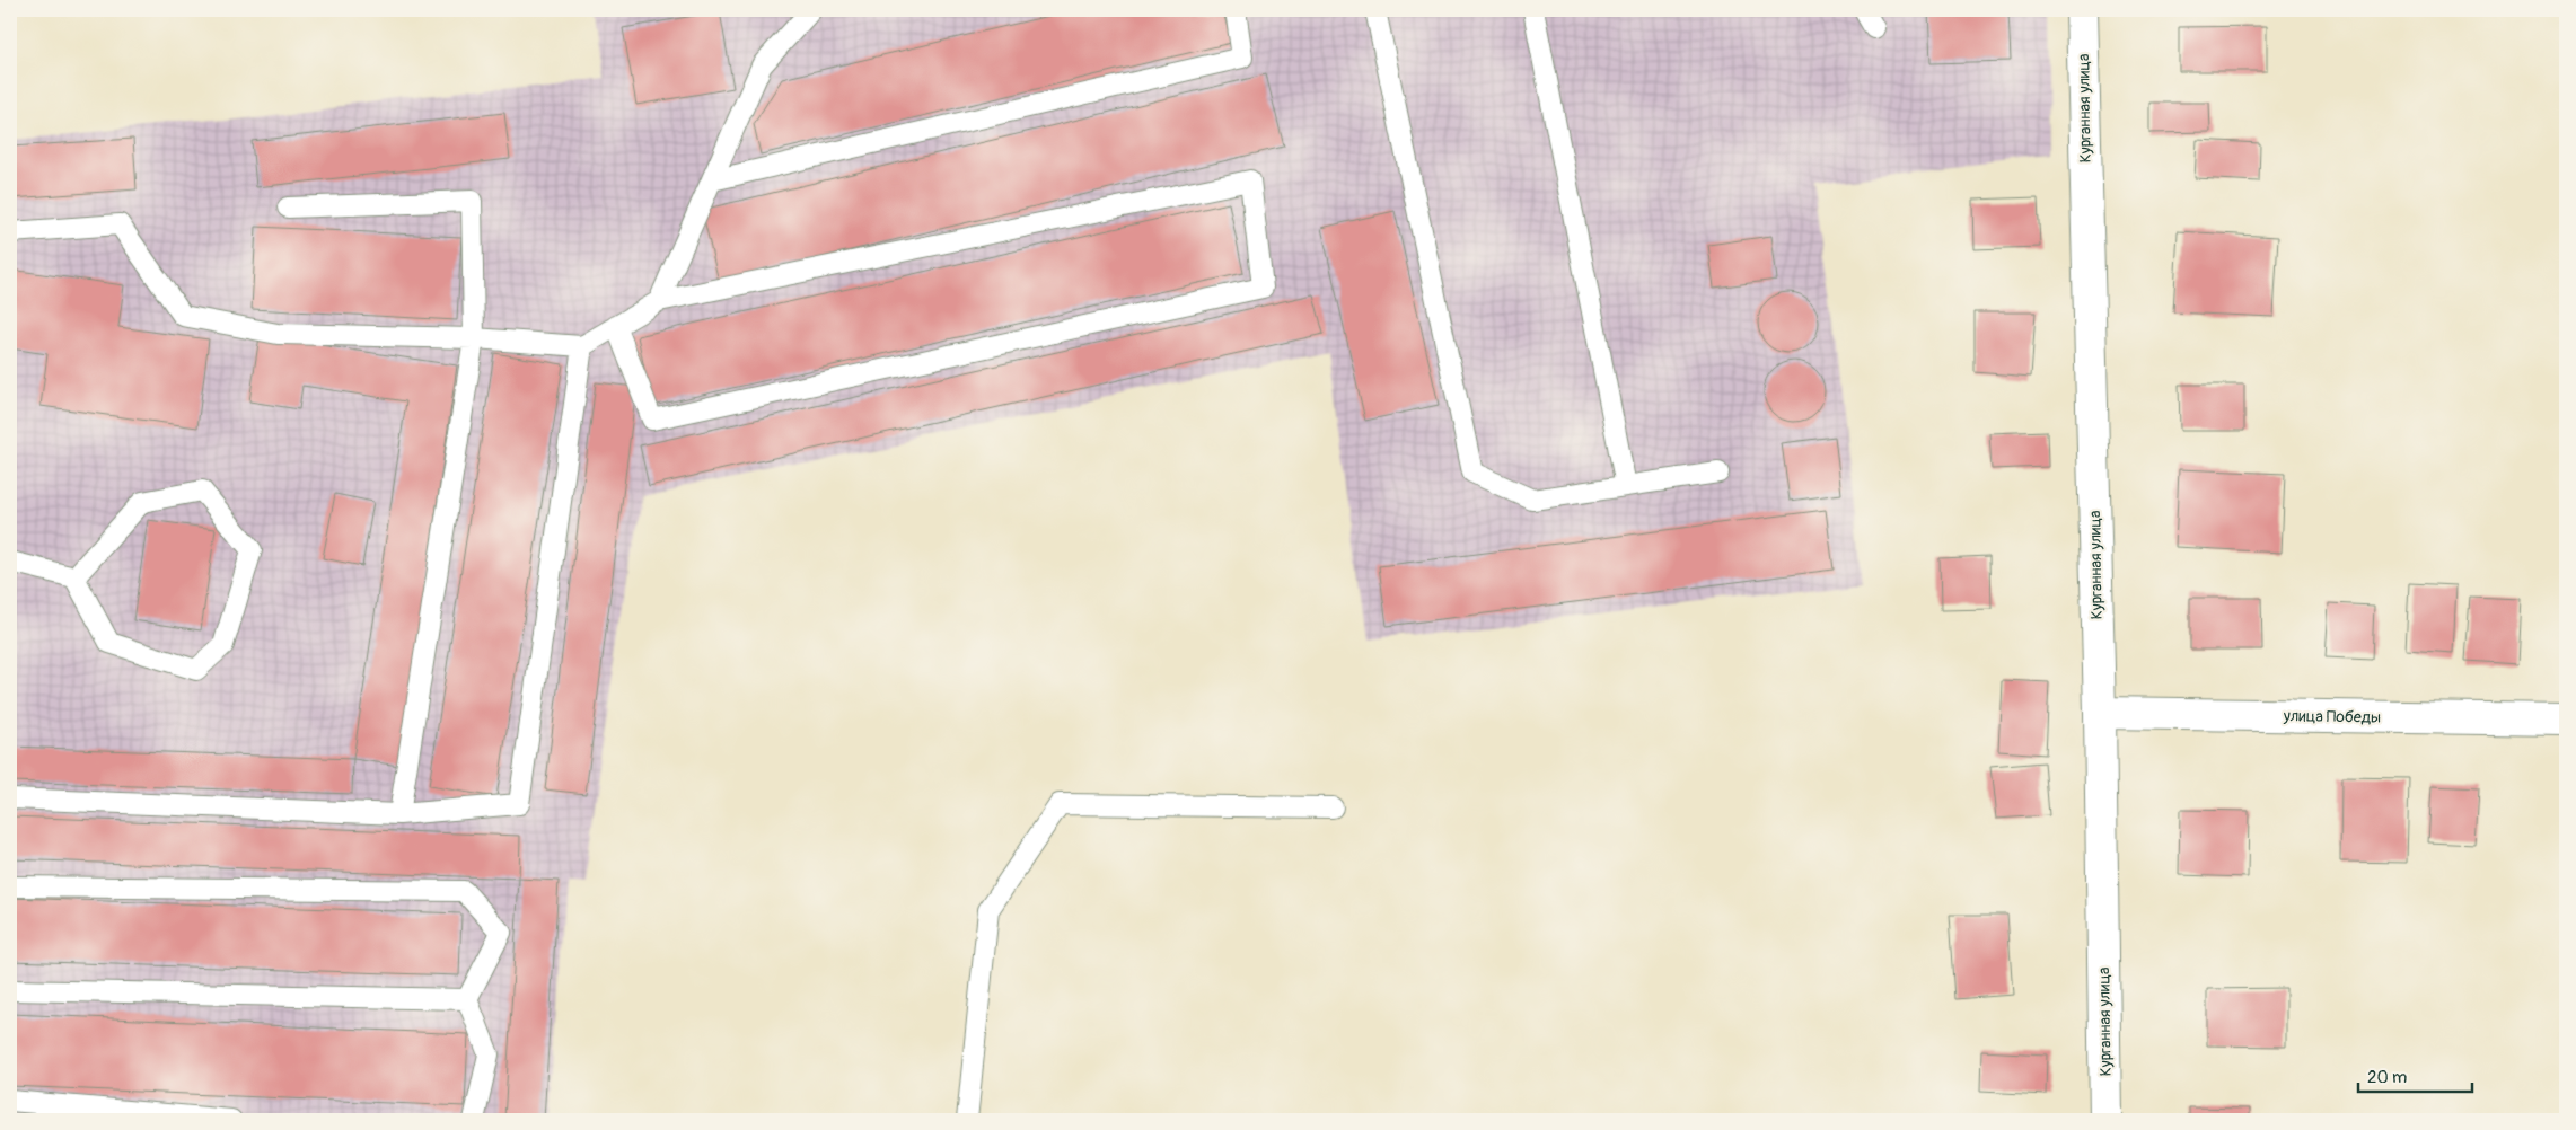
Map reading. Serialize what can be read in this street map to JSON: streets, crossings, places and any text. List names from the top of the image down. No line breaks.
{"streets":{"street":["Курганная улица","улица Победы"]},"crossings":[["Курганная улица","улица Победы"]],"scale_bar":"20 m"}
